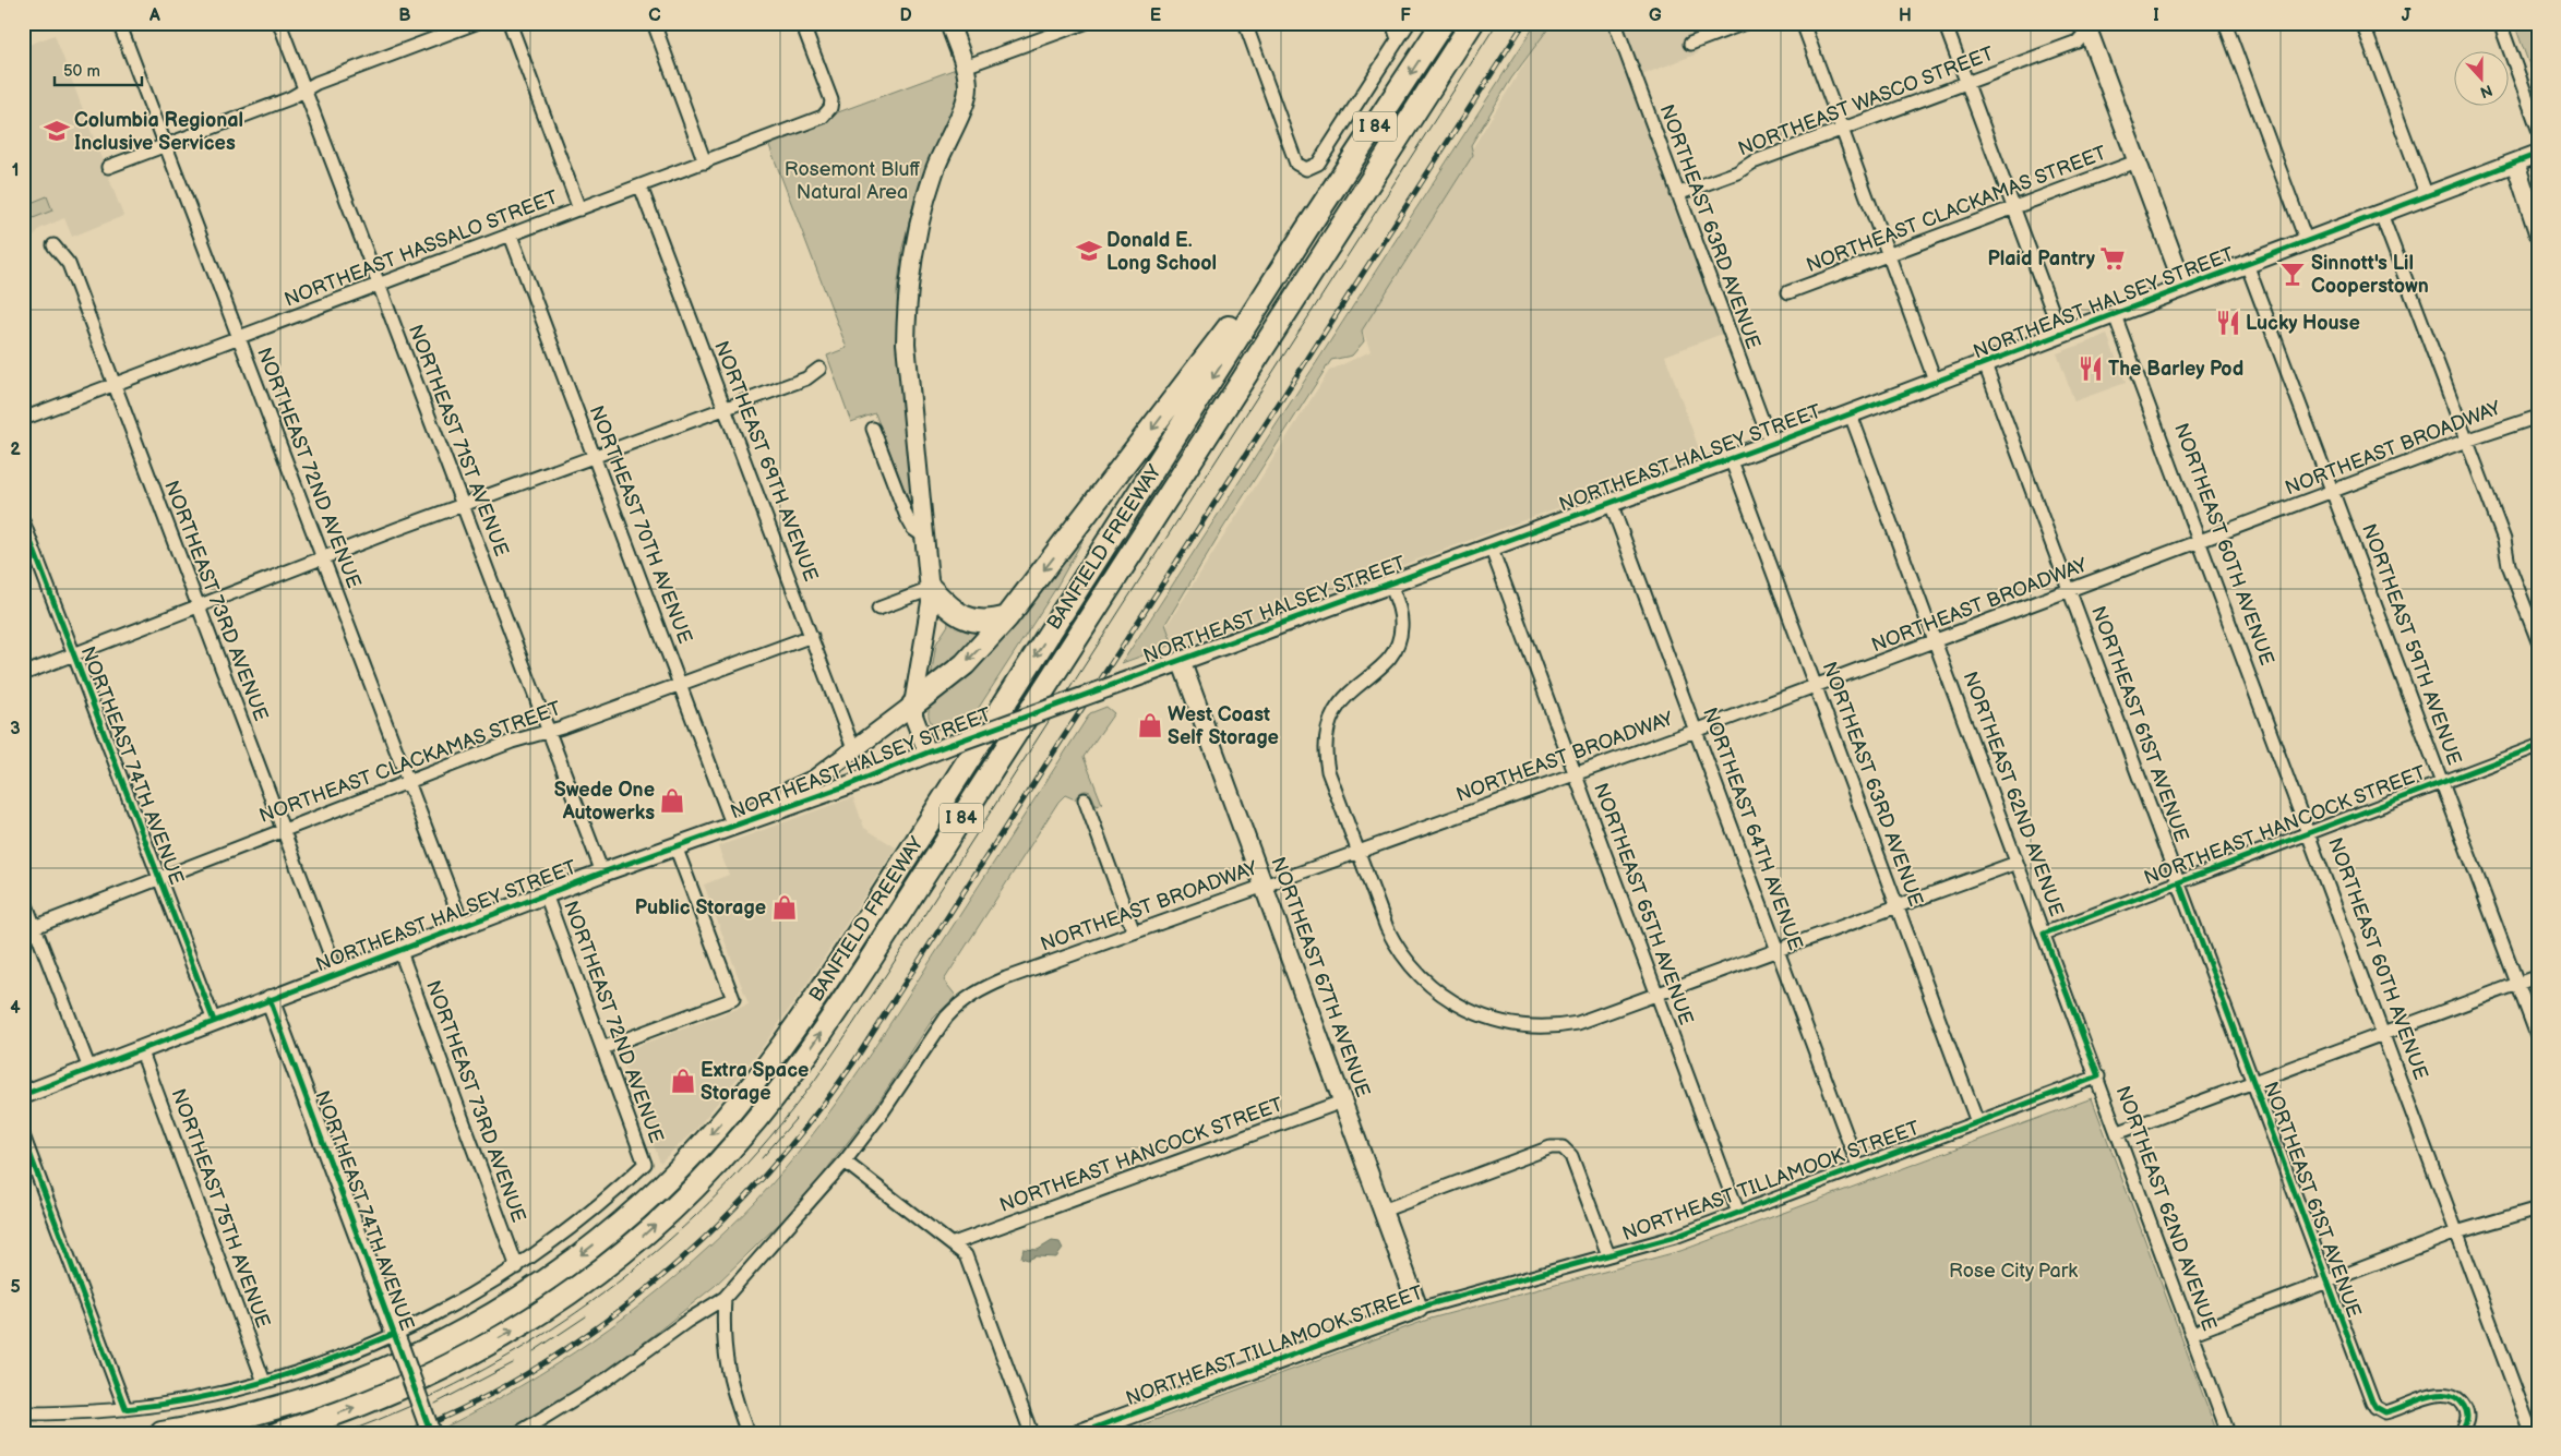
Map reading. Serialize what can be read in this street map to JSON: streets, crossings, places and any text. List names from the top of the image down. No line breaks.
{"streets":{"highway":["I 84","BANFIELD FREEWAY"],"main road":["NORTHEAST HALSEY STREET","NORTHEAST 74TH AVENUE","NORTHEAST 67TH AVENUE","NORTHEAST TILLAMOOK STREET"],"street":["NORTHEAST WASCO STREET","NORTHEAST CLACKAMAS STREET","NORTHEAST 63RD AVENUE","NORTHEAST HASSALO STREET","NORTHEAST 71ST AVENUE","NORTHEAST BROADWAY","NORTHEAST 69TH AVENUE","NORTHEAST 72ND AVENUE","NORTHEAST 70TH AVENUE","NORTHEAST 60TH AVENUE","NORTHEAST 73RD AVENUE","NORTHEAST 59TH AVENUE","NORTHEAST 61ST AVENUE","NORTHEAST 62ND AVENUE","NORTHEAST HANCOCK STREET","NORTHEAST 64TH AVENUE","NORTHEAST 65TH AVENUE","NORTHEAST 75TH AVENUE"]},"crossings":[["NORTHEAST WASCO STREET","NORTHEAST 63RD AVENUE"],["NORTHEAST CLACKAMAS STREET","NORTHEAST 71ST AVENUE"],["NORTHEAST CLACKAMAS STREET","NORTHEAST 69TH AVENUE"],["NORTHEAST CLACKAMAS STREET","NORTHEAST 72ND AVENUE"],["NORTHEAST CLACKAMAS STREET","NORTHEAST 70TH AVENUE"],["NORTHEAST CLACKAMAS STREET","NORTHEAST 73RD AVENUE"],["NORTHEAST CLACKAMAS STREET","NORTHEAST 74TH AVENUE"],["NORTHEAST 63RD AVENUE","NORTHEAST HALSEY STREET"],["NORTHEAST 63RD AVENUE","NORTHEAST BROADWAY"],["NORTHEAST 63RD AVENUE","NORTHEAST TILLAMOOK STREET"],["NORTHEAST HASSALO STREET","NORTHEAST 71ST AVENUE"],["NORTHEAST HASSALO STREET","NORTHEAST 69TH AVENUE"],["NORTHEAST HASSALO STREET","NORTHEAST 72ND AVENUE"],["NORTHEAST HASSALO STREET","NORTHEAST 70TH AVENUE"],["NORTHEAST HASSALO STREET","NORTHEAST 73RD AVENUE"],["NORTHEAST HALSEY STREET","NORTHEAST 71ST AVENUE"],["NORTHEAST HALSEY STREET","NORTHEAST 72ND AVENUE"],["NORTHEAST HALSEY STREET","NORTHEAST 70TH AVENUE"],["NORTHEAST HALSEY STREET","NORTHEAST 60TH AVENUE"],["NORTHEAST HALSEY STREET","NORTHEAST 73RD AVENUE"],["NORTHEAST HALSEY STREET","NORTHEAST 59TH AVENUE"],["NORTHEAST HALSEY STREET","NORTHEAST 61ST AVENUE"],["NORTHEAST HALSEY STREET","NORTHEAST 74TH AVENUE"],["NORTHEAST HALSEY STREET","NORTHEAST 62ND AVENUE"],["NORTHEAST HALSEY STREET","NORTHEAST 64TH AVENUE"],["NORTHEAST HALSEY STREET","NORTHEAST 65TH AVENUE"],["NORTHEAST HALSEY STREET","NORTHEAST 67TH AVENUE"],["NORTHEAST HALSEY STREET","NORTHEAST 75TH AVENUE"],["NORTHEAST BROADWAY","NORTHEAST 60TH AVENUE"],["NORTHEAST BROADWAY","NORTHEAST 59TH AVENUE"],["NORTHEAST BROADWAY","NORTHEAST 61ST AVENUE"],["NORTHEAST BROADWAY","NORTHEAST 62ND AVENUE"],["NORTHEAST BROADWAY","NORTHEAST 64TH AVENUE"],["NORTHEAST BROADWAY","NORTHEAST 65TH AVENUE"],["NORTHEAST BROADWAY","NORTHEAST 67TH AVENUE"],["NORTHEAST 72ND AVENUE","NORTHEAST 73RD AVENUE"],["NORTHEAST 60TH AVENUE","NORTHEAST HANCOCK STREET"],["NORTHEAST 59TH AVENUE","NORTHEAST HANCOCK STREET"],["NORTHEAST 61ST AVENUE","NORTHEAST HANCOCK STREET"],["NORTHEAST 62ND AVENUE","NORTHEAST HANCOCK STREET"],["NORTHEAST 62ND AVENUE","NORTHEAST TILLAMOOK STREET"],["NORTHEAST HANCOCK STREET","NORTHEAST 67TH AVENUE"],["NORTHEAST 64TH AVENUE","NORTHEAST TILLAMOOK STREET"],["NORTHEAST 65TH AVENUE","NORTHEAST TILLAMOOK STREET"],["NORTHEAST 67TH AVENUE","NORTHEAST TILLAMOOK STREET"]],"parks":["Rosemont Bluff Natural Area","Rose City Park"],"places":{"school or university":["Columbia Regional Inclusive Services","Donald E. Long School"],"supermarket":["Plaid Pantry"],"bar":["Sinnott's Lil Cooperstown"],"restaurant":["Lucky House","The Barley Pod"],"shop":["West Coast Self Storage","Swede One Autowerks","Public Storage","Extra Space Storage"]},"scale_bar":"50 m","north":"bottom","grid":{"columns":["A","B","C","D","E","F","G","H","I","J"],"rows":["1","2","3","4","5"]}}
